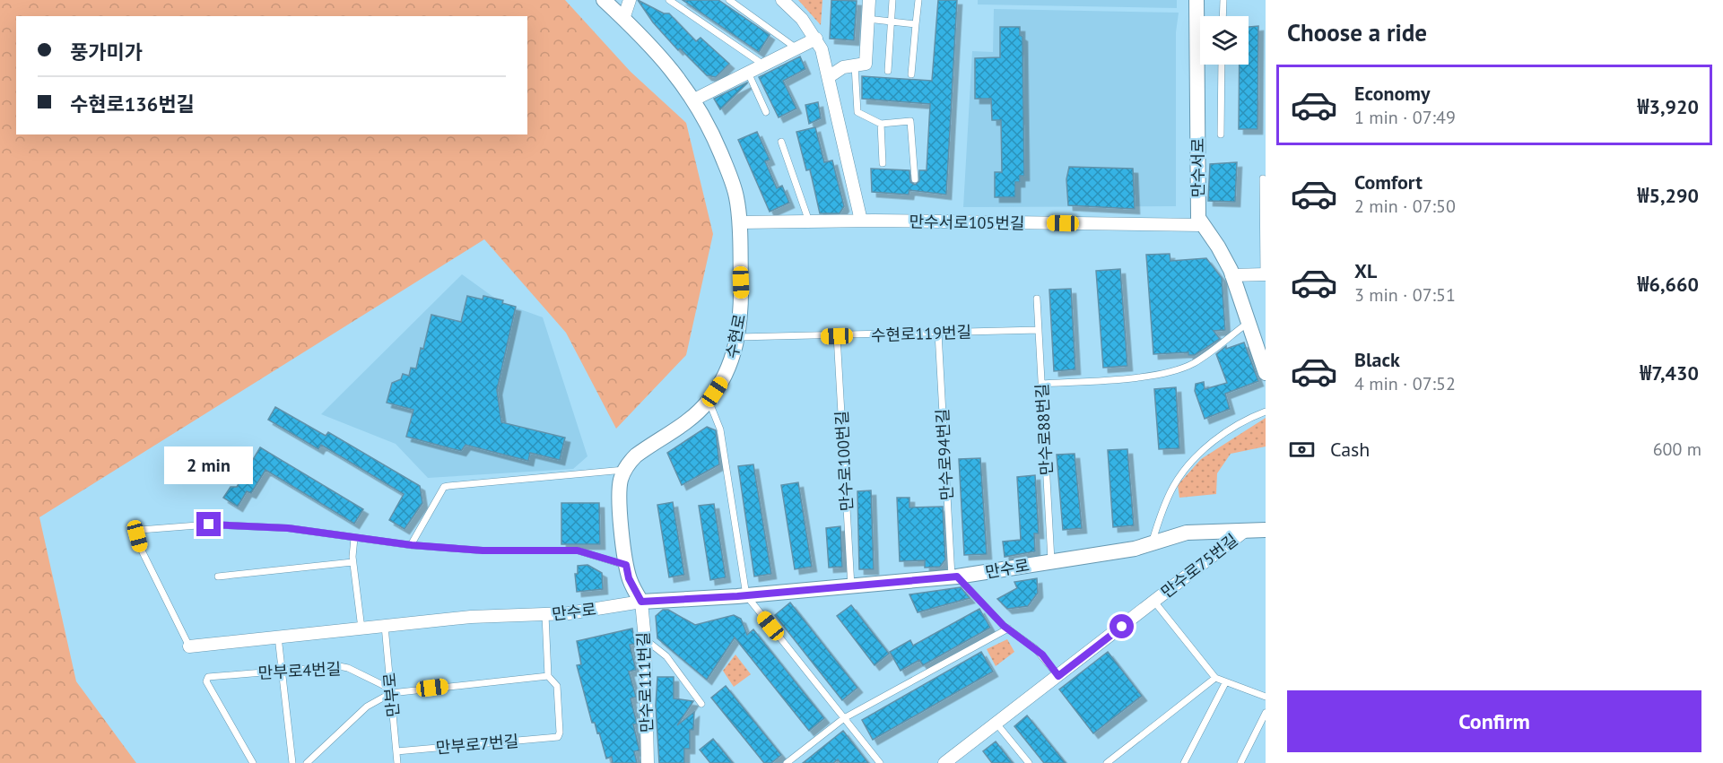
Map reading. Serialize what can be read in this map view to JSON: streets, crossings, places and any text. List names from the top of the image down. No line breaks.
{"streets":{"street":["만수서로","만수서로105번길","수현로","만수로75번길","만수로","만수로111번길"],"lane":["수현로119번길","만수로88번길","만수로94번길","만수로100번길","만부로4번길","만부로","만부로7번길"]},"crossings":[["만수서로","만수서로105번길"],["만수서로105번길","수현로"],["수현로119번길","수현로"],["수현로119번길","만수로88번길"],["수현로119번길","만수로94번길"],["수현로119번길","만수로100번길"],["만수로88번길","만수로"],["만수로94번길","만수로"],["만수로100번길","만수로"],["만수로75번길","만수로"],["만수로","만수로111번길"],["만수로","만부로"],["만부로4번길","만부로"],["만부로","만부로7번길"]],"page":{"heading":"Choose a ride","banner":["풍가미가","수현로136번길"],"list":[{"name":"Economy","note":"1 min · 07:49","value":"₩3,920"},{"name":"Comfort","note":"2 min · 07:50","value":"₩5,290"},{"name":"XL","note":"3 min · 07:51","value":"₩6,660"},{"name":"Black","note":"4 min · 07:52","value":"₩7,430"}],"pay":["Cash","600 m"],"bubble":"2 min","buttons":"Confirm"}}
